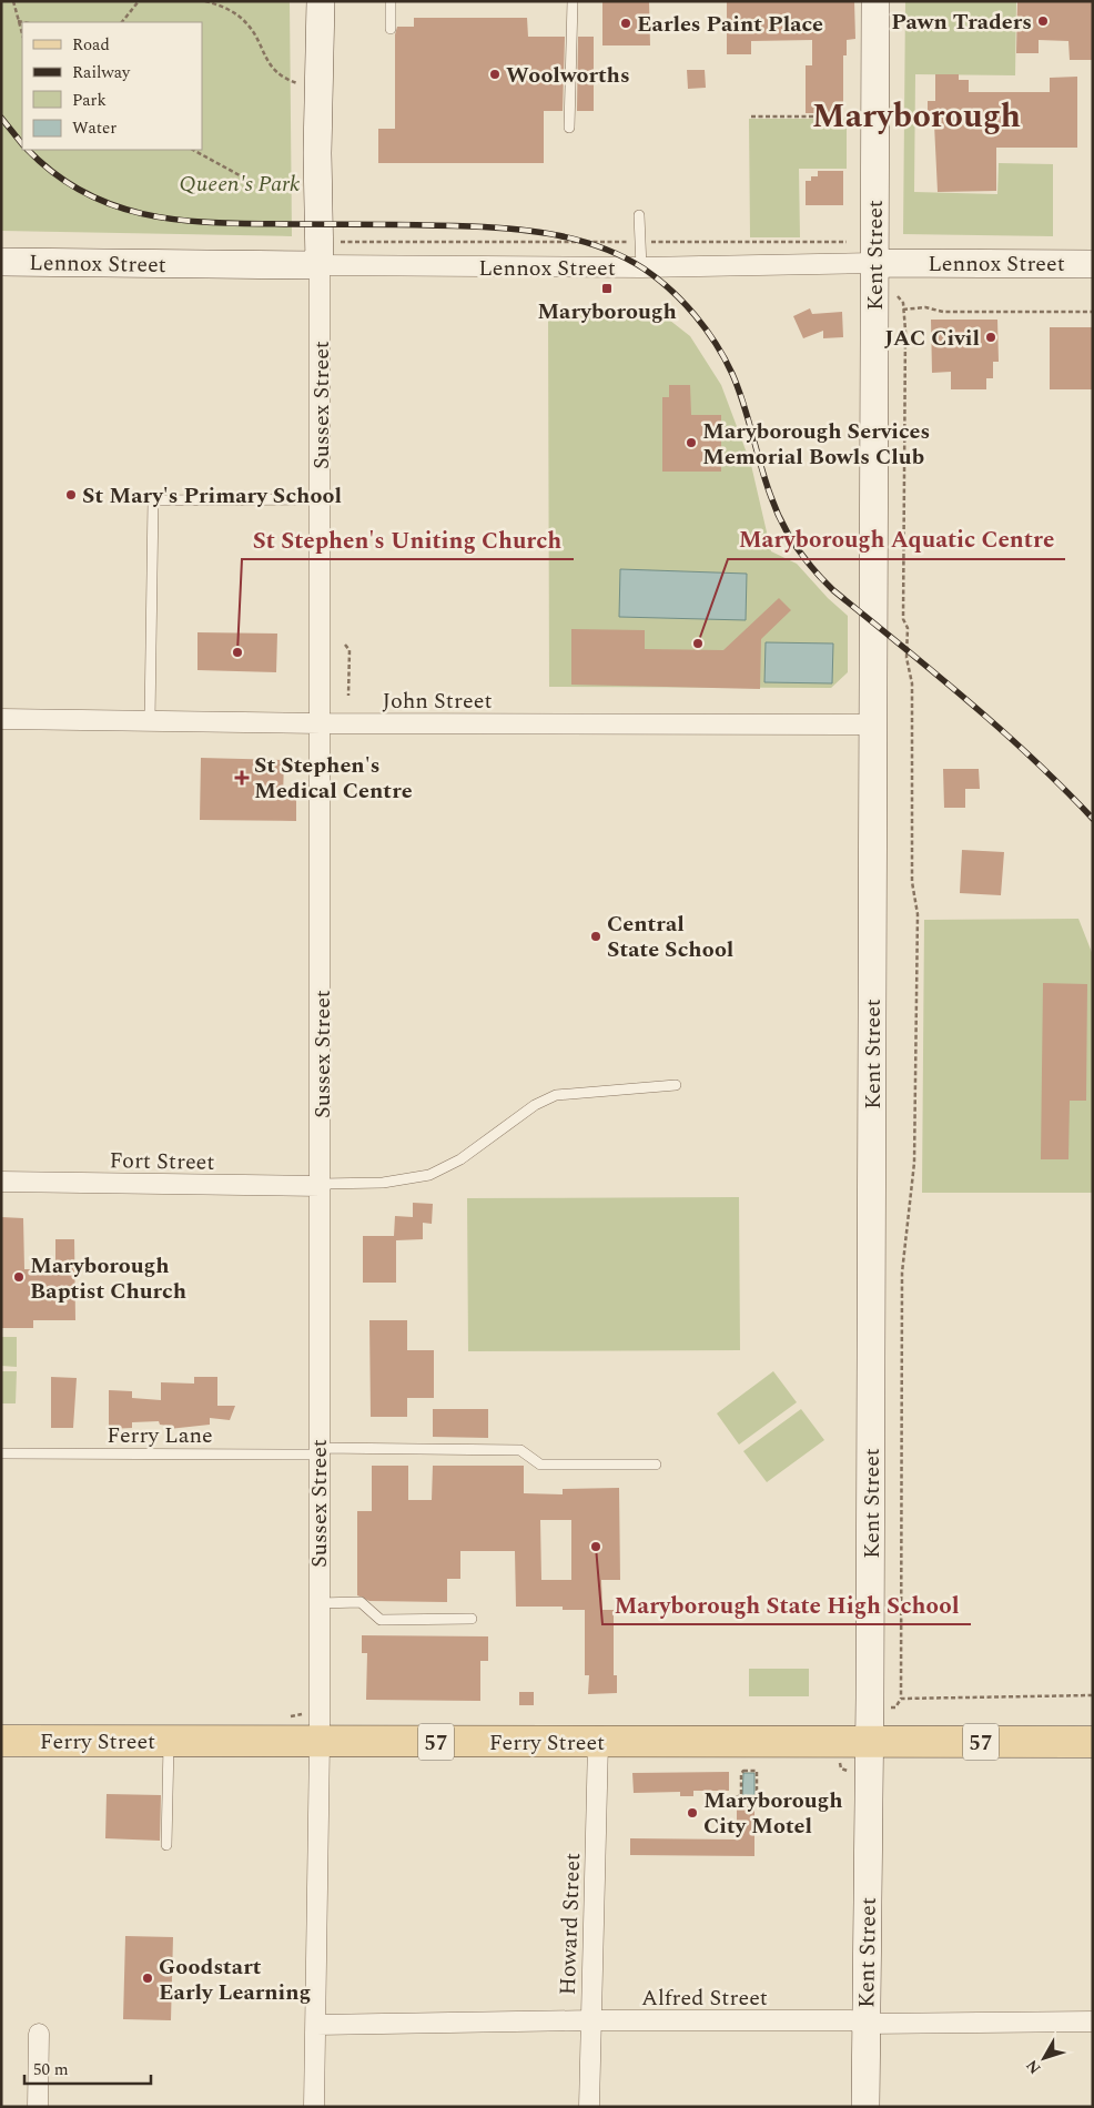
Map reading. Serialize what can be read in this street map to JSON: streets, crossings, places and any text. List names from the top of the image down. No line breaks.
{"streets":{"main road":["Kent Street","Lennox Street","Sussex Street","Ferry Street","57"],"street":["John Street","Fort Street","Howard Street","Alfred Street"],"lane":["Ferry Lane"]},"crossings":[["Kent Street","Lennox Street"],["Kent Street","John Street"],["Kent Street","Ferry Street"],["Kent Street","Alfred Street"],["Lennox Street","Sussex Street"],["Sussex Street","John Street"],["Sussex Street","Fort Street"],["Sussex Street","Ferry Lane"],["Sussex Street","Ferry Street"],["Sussex Street","Alfred Street"],["Ferry Street","Howard Street"],["Howard Street","Alfred Street"]],"districts":["Maryborough"],"parks":["Queen's Park"],"places":{"other":["Pawn Traders","Earles Paint Place","Woolworths","JAC Civil","Maryborough Services Memorial Bowls Club","St Mary's Primary School","Maryborough Aquatic Centre","St Stephen's Uniting Church","Central State School","Maryborough Baptist Church","Maryborough State High School","Maryborough City Motel","Goodstart Early Learning"],"transit":["Maryborough"],"health":["St Stephen's Medical Centre"]},"legend":["Road","Railway","Park","Water"],"scale_bar":"50 m","north":"bottom left"}
